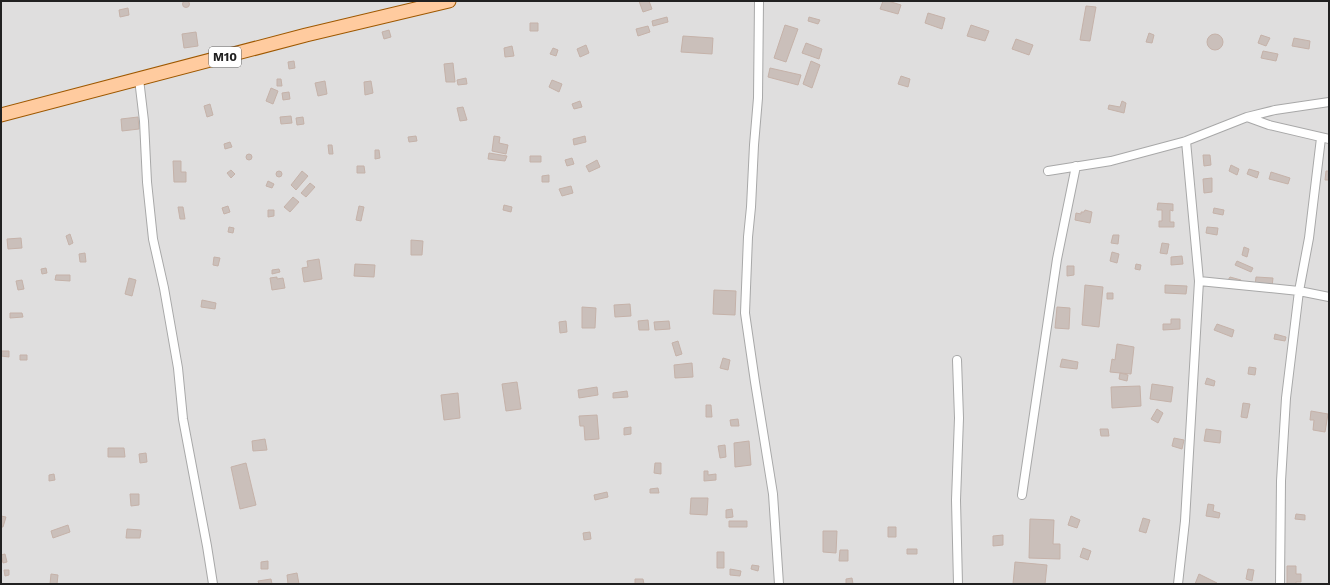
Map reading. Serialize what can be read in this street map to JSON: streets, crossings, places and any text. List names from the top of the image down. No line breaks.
{"streets":{"main road":["M10"]}}
